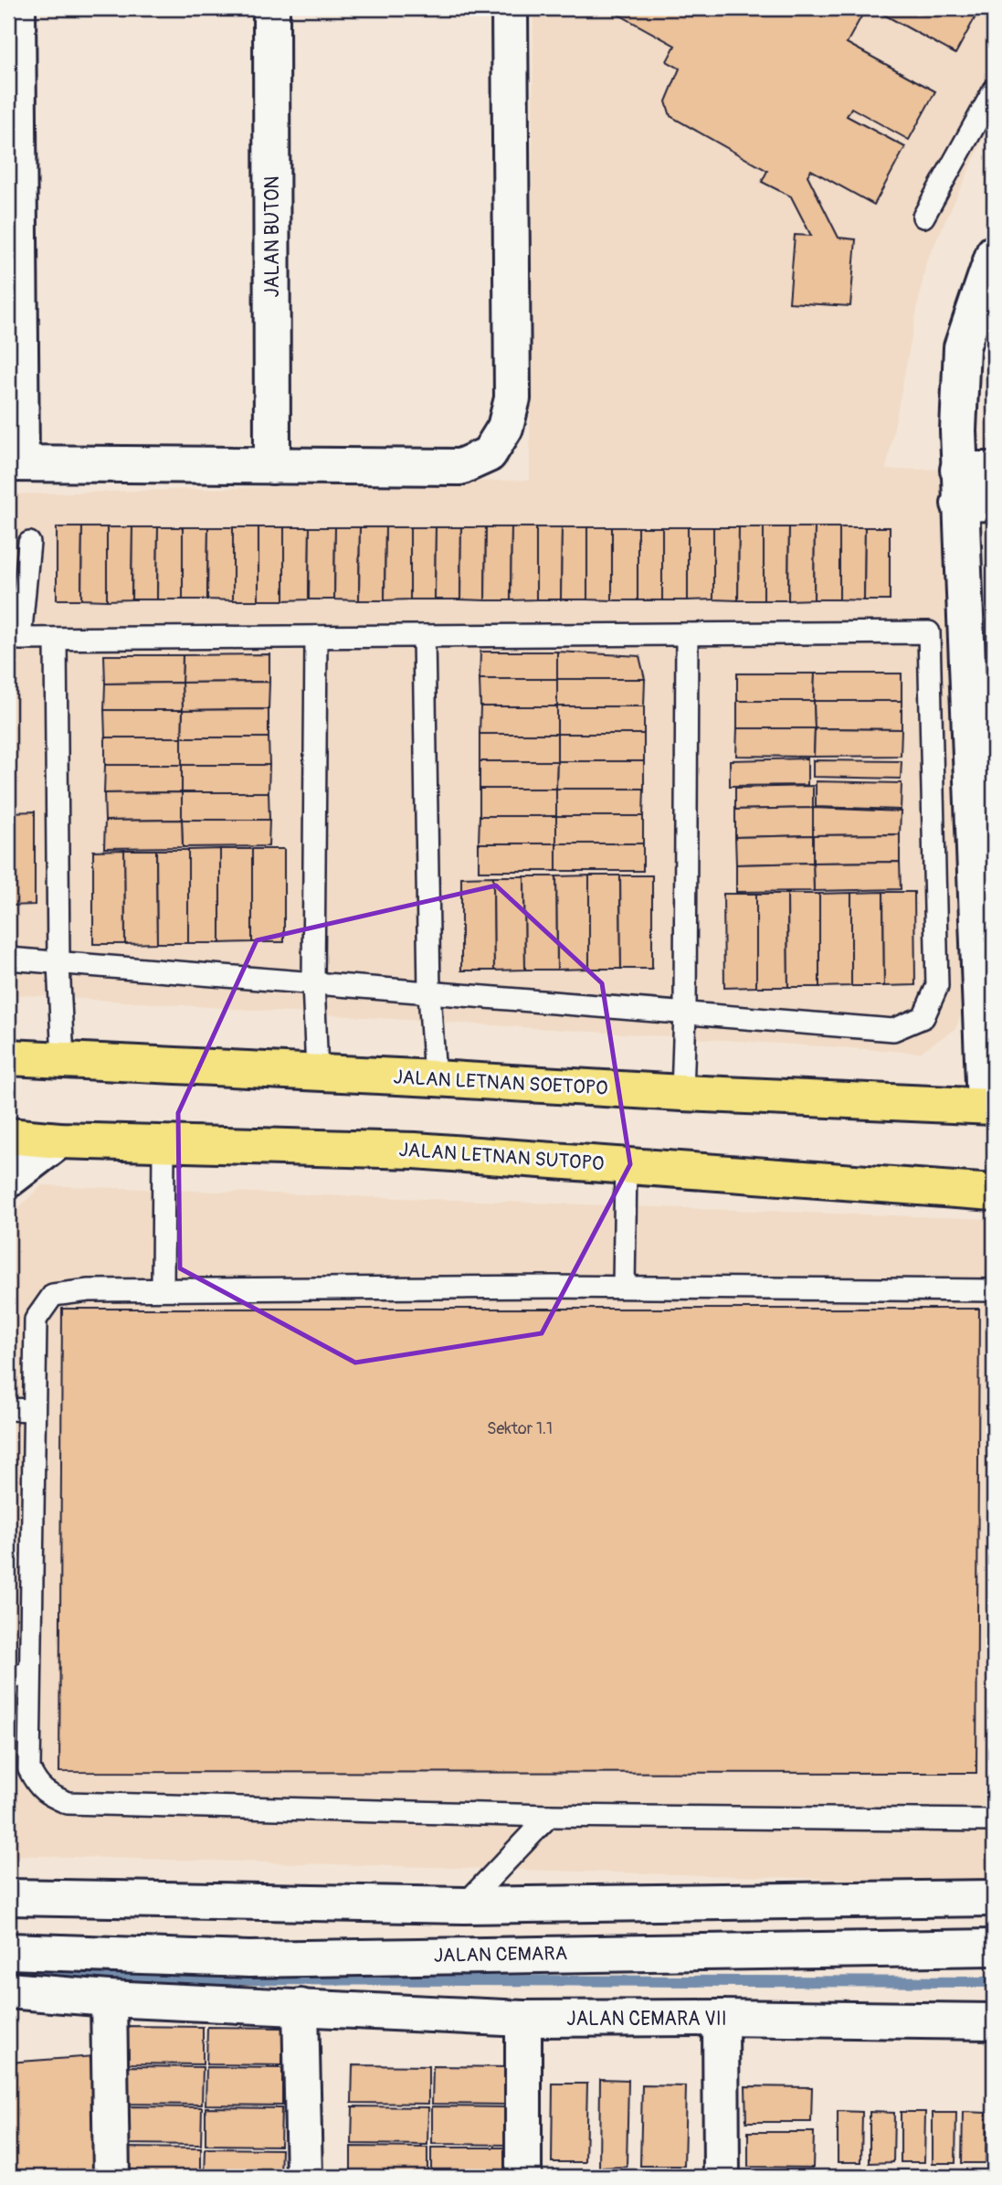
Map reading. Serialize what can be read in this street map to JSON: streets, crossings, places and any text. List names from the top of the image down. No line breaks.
{"streets":{"main road":["JALAN LETNAN SOETOPO","JALAN LETNAN SUTOPO"],"street":["JALAN BUTON","JALAN CEMARA","JALAN CEMARA VII"]},"house_numbers":["Sektor 1.1"]}
